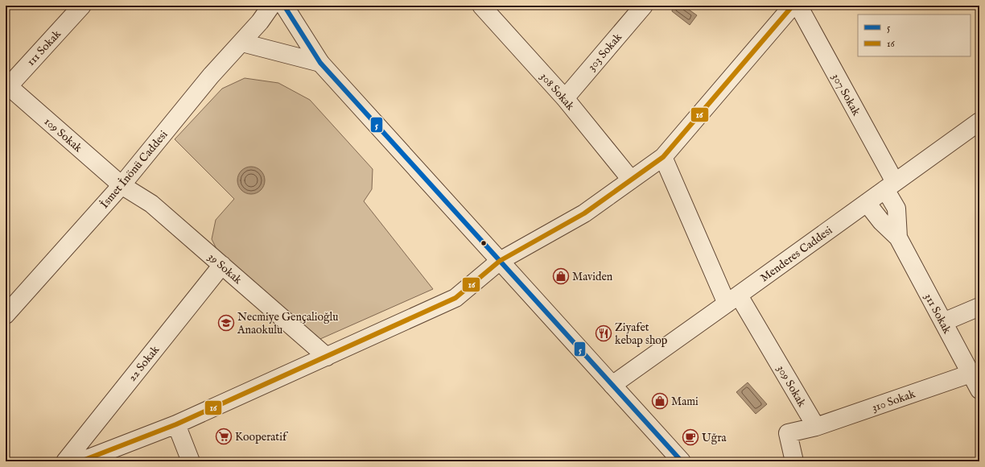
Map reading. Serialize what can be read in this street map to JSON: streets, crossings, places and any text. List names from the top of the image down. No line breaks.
{"streets":{"street":["111 Sokak","303 Sokak","308 Sokak","307 Sokak","109 Sokak","İsmet İnönü Caddesi","Menderes Caddesi","39 Sokak","311 Sokak","22 Sokak","309 Sokak","310 Sokak"]},"crossings":[["111 Sokak","109 Sokak"],["303 Sokak","308 Sokak"],["307 Sokak","Menderes Caddesi"],["307 Sokak","311 Sokak"],["109 Sokak","İsmet İnönü Caddesi"],["109 Sokak","39 Sokak"],["İsmet İnönü Caddesi","39 Sokak"],["Menderes Caddesi","309 Sokak"],["39 Sokak","22 Sokak"],["311 Sokak","310 Sokak"],["309 Sokak","310 Sokak"]],"places":{"shop":["Maviden","Mami"],"school or university":["Necmiye Gençalioğlu Anaokulu"],"restaurant":["Ziyafet kebap shop"],"supermarket":["Kooperatif"],"cafe":["Uğra"]},"lines":["transit line 5","transit line 16"],"legend":["5","16"]}
